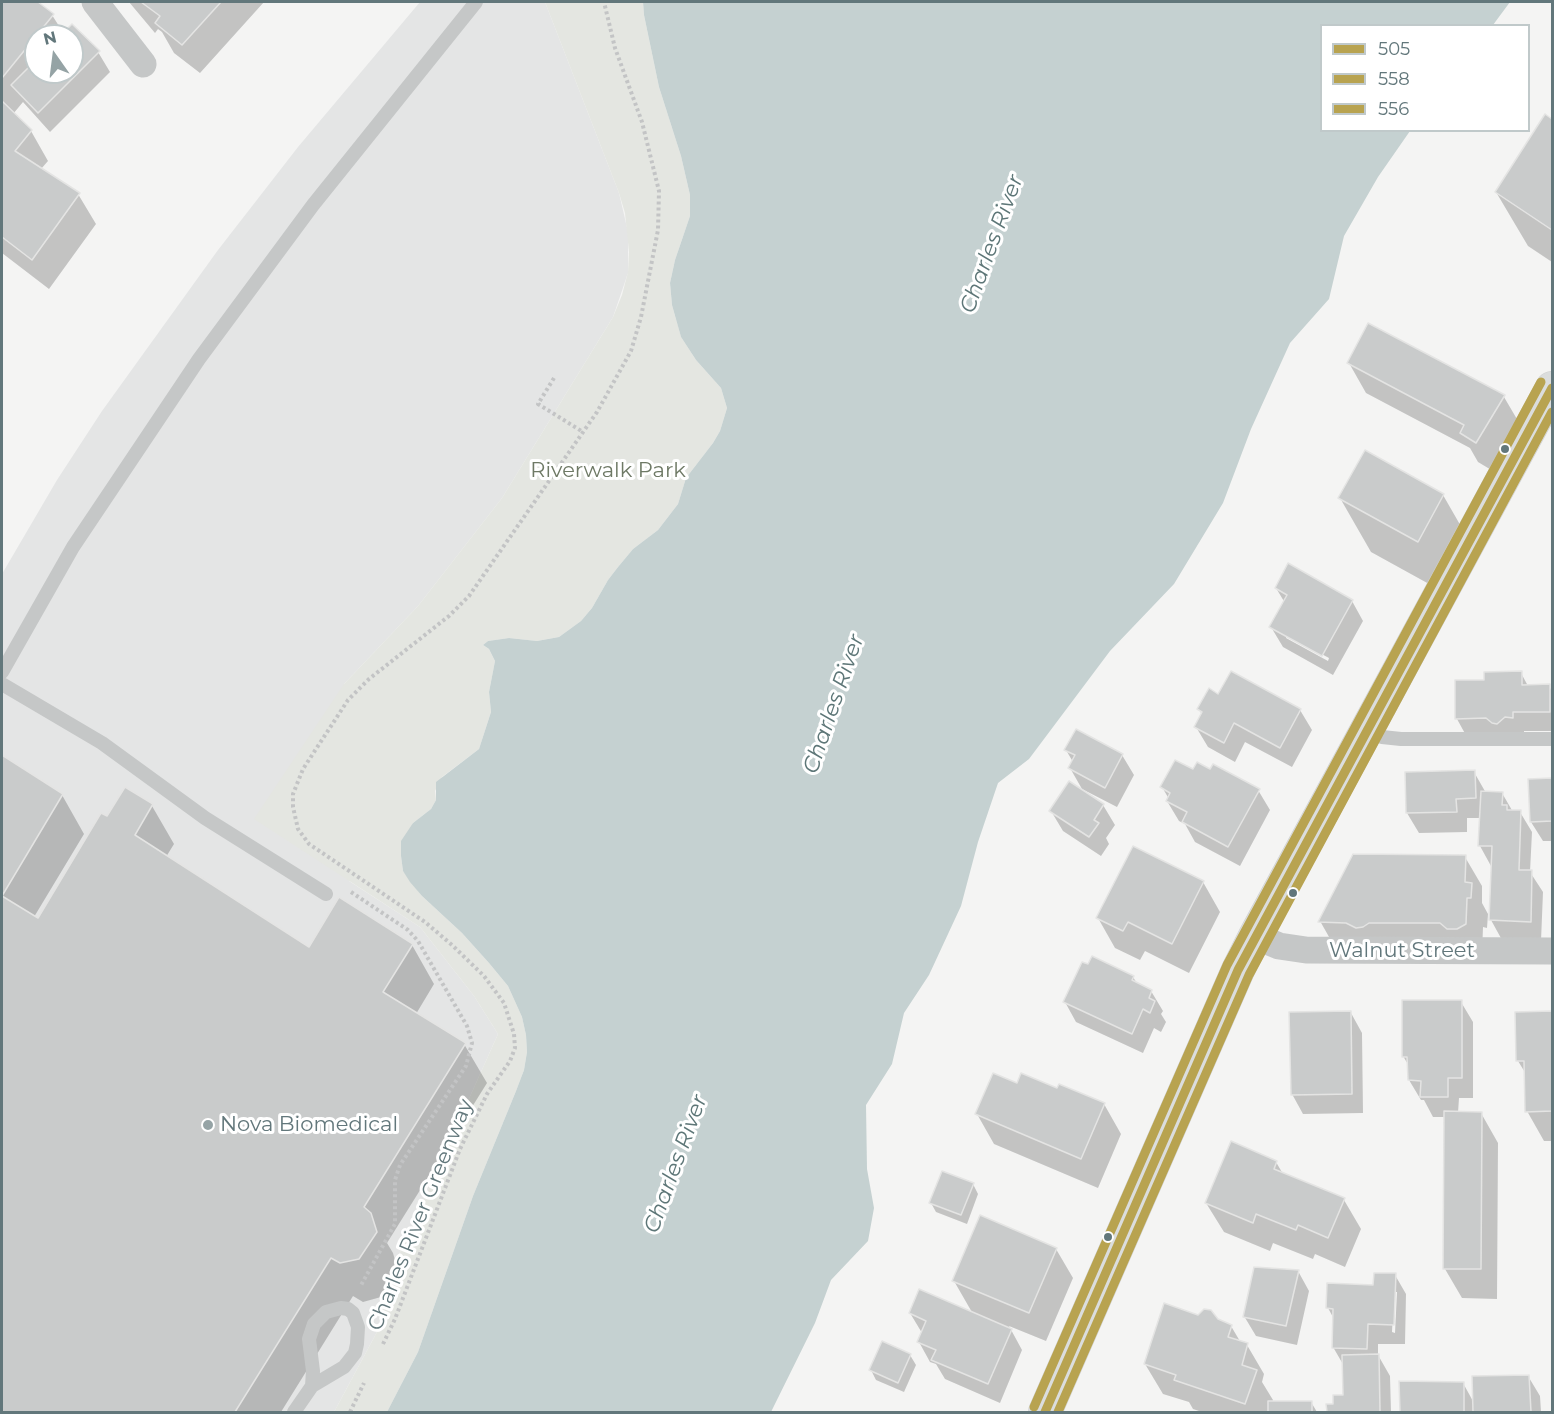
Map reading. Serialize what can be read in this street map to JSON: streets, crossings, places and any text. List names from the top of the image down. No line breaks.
{"streets":{"street":["Walnut Street"],"path":["Charles River Greenway"]},"water":["Charles River"],"parks":["Riverwalk Park"],"places":["Nova Biomedical"],"lines":["transit line 556","transit line 505","transit line 558"],"legend":["505","558","556"],"north":"top"}
